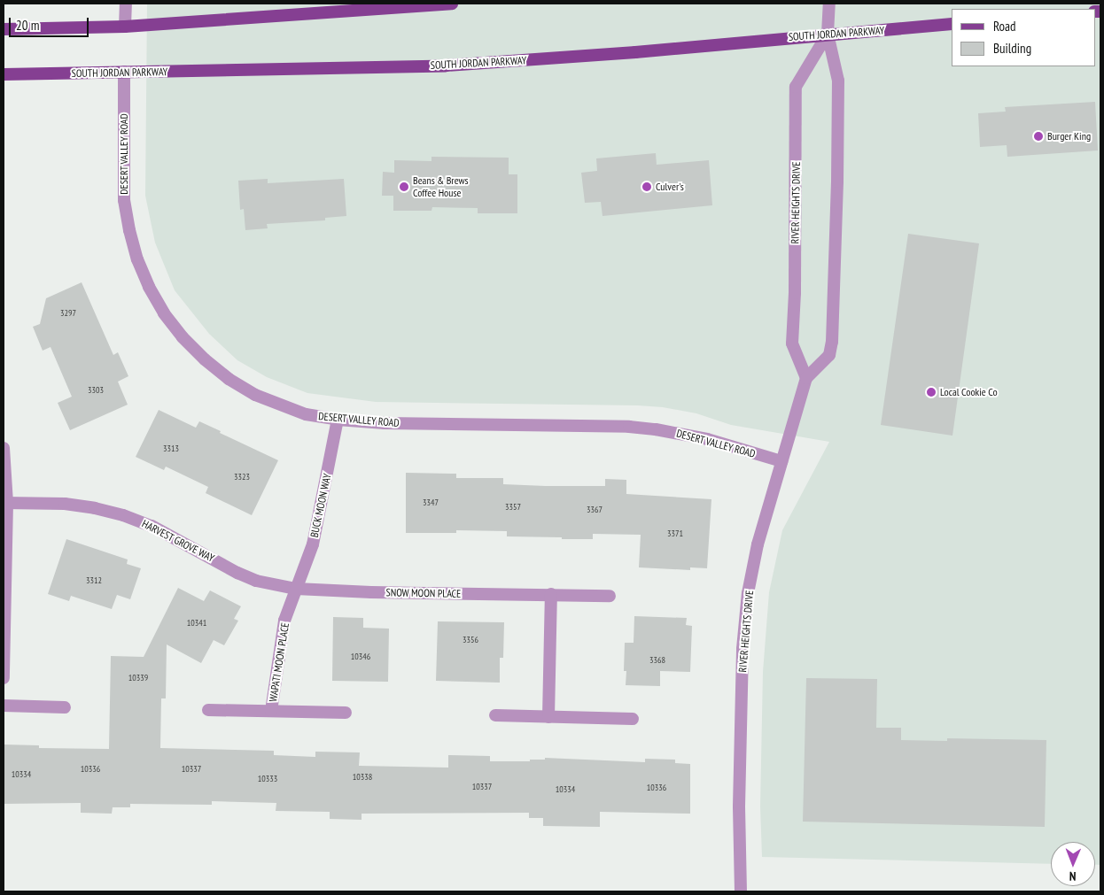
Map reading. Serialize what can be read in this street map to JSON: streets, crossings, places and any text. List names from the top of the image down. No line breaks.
{"streets":{"main road":["SOUTH JORDAN PARKWAY"],"street":["DESERT VALLEY ROAD","RIVER HEIGHTS DRIVE","BUCK MOON WAY","HARVEST GROVE WAY","SNOW MOON PLACE","WAPATI MOON PLACE"]},"crossings":[["SOUTH JORDAN PARKWAY","DESERT VALLEY ROAD"],["SOUTH JORDAN PARKWAY","RIVER HEIGHTS DRIVE"],["DESERT VALLEY ROAD","RIVER HEIGHTS DRIVE"],["DESERT VALLEY ROAD","BUCK MOON WAY"],["BUCK MOON WAY","HARVEST GROVE WAY"],["BUCK MOON WAY","SNOW MOON PLACE"],["BUCK MOON WAY","WAPATI MOON PLACE"],["HARVEST GROVE WAY","SNOW MOON PLACE"],["HARVEST GROVE WAY","WAPATI MOON PLACE"],["SNOW MOON PLACE","WAPATI MOON PLACE"]],"places":["Burger King","Beans & Brews Coffee House","Culver's","Local Cookie Co"],"house_numbers":["3297","3303","3313","3323","3347","3357","3367","3371","3312","10341","3356","10346","3368","10339","10336","10337","10334","10338","10333","10337","10336","10334"],"legend":["Road","Building"],"scale_bar":"20 m","north":"bottom"}
